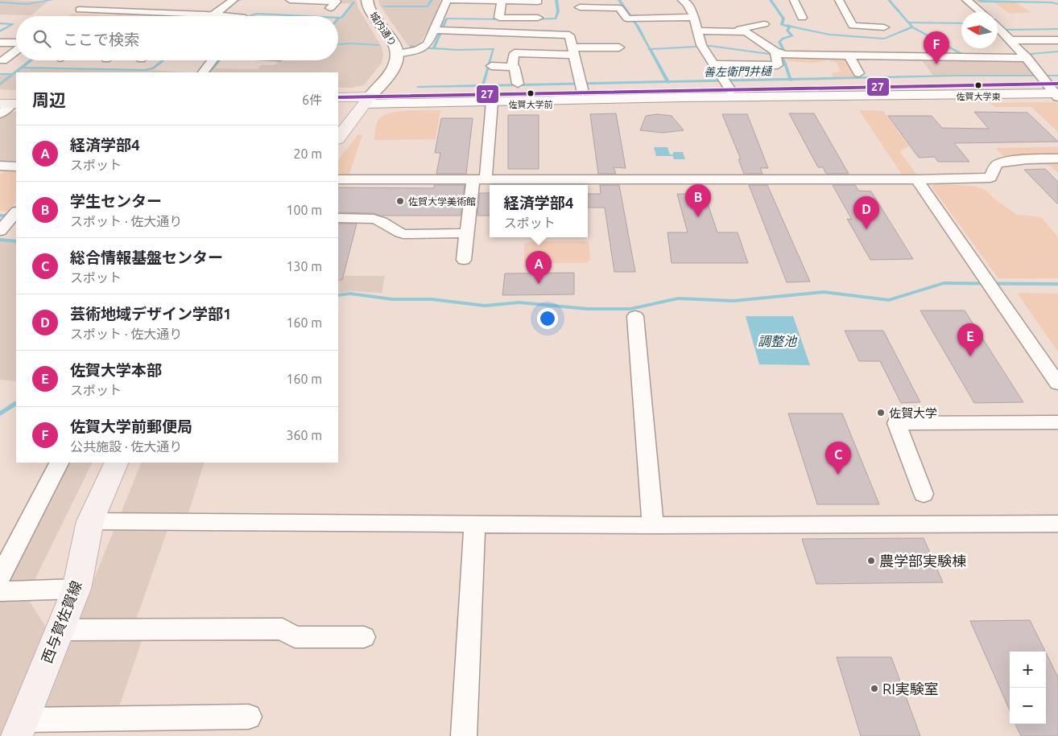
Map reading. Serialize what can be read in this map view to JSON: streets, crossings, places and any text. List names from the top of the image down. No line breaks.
{"streets":{"main road":["西与賀佐賀線"],"street":["城内通り"]},"water":["善左衛門井樋","調整池"],"places":["佐賀大学東","佐賀大学前","佐賀大学美術館","佐賀大学","農学部実験棟","RI実験室"],"lines":["transit line 27"],"north":"left","page":{"search":"ここで検索","pins":["F","B","D","A","E","C"],"heading":["周辺","6件"],"list":[{"mark":"A","name":"経済学部4","note":"スポット","value":"20 m"},{"mark":"B","name":"学生センター","note":"スポット · 佐大通り","value":"100 m"},{"mark":"C","name":"総合情報基盤センター","note":"スポット","value":"130 m"},{"mark":"D","name":"芸術地域デザイン学部1","note":"スポット · 佐大通り","value":"160 m"},{"mark":"E","name":"佐賀大学本部","note":"スポット","value":"160 m"},{"mark":"F","name":"佐賀大学前郵便局","note":"公共施設 · 佐大通り","value":"360 m"}],"popup":["経済学部4","スポット"],"map_buttons":["+","−"]}}
